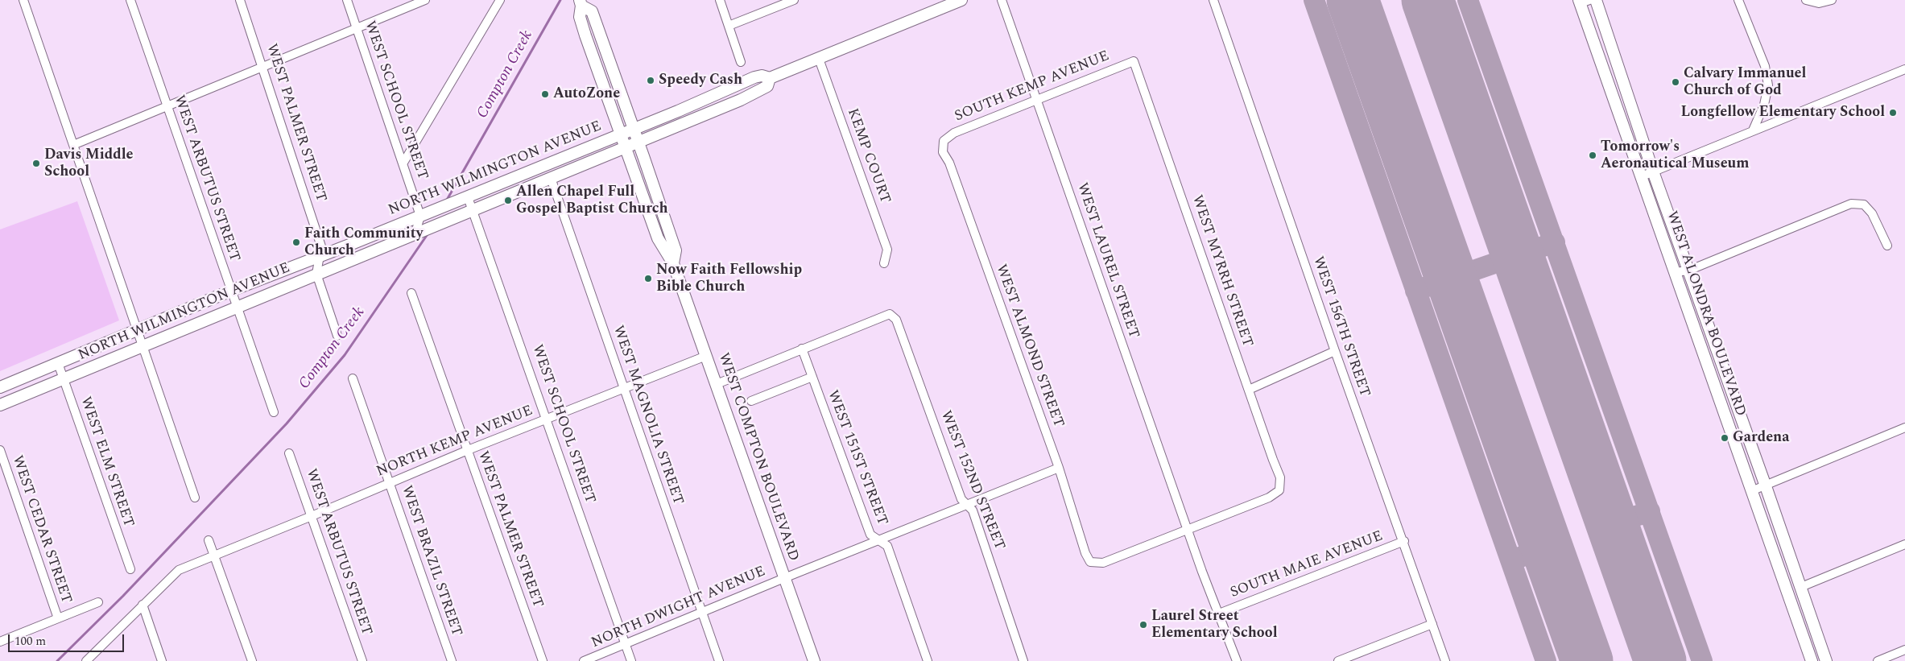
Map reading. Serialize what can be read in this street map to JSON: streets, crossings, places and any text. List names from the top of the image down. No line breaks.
{"streets":{"main road":["NORTH WILMINGTON AVENUE","WEST ALONDRA BOULEVARD","WEST COMPTON BOULEVARD"],"street":["SOUTH KEMP AVENUE","WEST SCHOOL STREET","WEST PALMER STREET","KEMP COURT","WEST ARBUTUS STREET","WEST LAUREL STREET","WEST MYRRH STREET","WEST 156TH STREET","WEST ALMOND STREET","WEST MAGNOLIA STREET","NORTH KEMP AVENUE","WEST 151ST STREET","WEST ELM STREET","WEST 152ND STREET","WEST CEDAR STREET","WEST BRAZIL STREET","SOUTH MAIE AVENUE","NORTH DWIGHT AVENUE"]},"crossings":[["SOUTH KEMP AVENUE","WEST LAUREL STREET"],["SOUTH KEMP AVENUE","WEST MYRRH STREET"],["SOUTH KEMP AVENUE","WEST ALMOND STREET"],["WEST SCHOOL STREET","NORTH WILMINGTON AVENUE"],["WEST SCHOOL STREET","NORTH KEMP AVENUE"],["WEST SCHOOL STREET","NORTH DWIGHT AVENUE"],["WEST PALMER STREET","NORTH WILMINGTON AVENUE"],["WEST PALMER STREET","NORTH KEMP AVENUE"],["NORTH WILMINGTON AVENUE","WEST ARBUTUS STREET"],["NORTH WILMINGTON AVENUE","WEST MAGNOLIA STREET"],["NORTH WILMINGTON AVENUE","WEST COMPTON BOULEVARD"],["NORTH WILMINGTON AVENUE","WEST ELM STREET"],["WEST ARBUTUS STREET","NORTH KEMP AVENUE"],["WEST LAUREL STREET","WEST MYRRH STREET"],["WEST LAUREL STREET","WEST ALMOND STREET"],["WEST LAUREL STREET","SOUTH MAIE AVENUE"],["WEST MYRRH STREET","WEST ALMOND STREET"],["WEST 156TH STREET","SOUTH MAIE AVENUE"],["WEST ALMOND STREET","NORTH DWIGHT AVENUE"],["WEST MAGNOLIA STREET","NORTH KEMP AVENUE"],["WEST MAGNOLIA STREET","NORTH DWIGHT AVENUE"],["NORTH KEMP AVENUE","WEST COMPTON BOULEVARD"],["NORTH KEMP AVENUE","WEST BRAZIL STREET"],["WEST COMPTON BOULEVARD","NORTH DWIGHT AVENUE"],["WEST 151ST STREET","WEST 152ND STREET"],["WEST 151ST STREET","NORTH DWIGHT AVENUE"],["WEST 152ND STREET","NORTH DWIGHT AVENUE"]],"water":["Compton Creek"],"places":["Speedy Cash","Calvary Immanuel Church of God","AutoZone","Longfellow Elementary School","Tomorrow's Aeronautical Museum","Davis Middle School","Allen Chapel Full Gospel Baptist Church","Faith Community Church","Now Faith Fellowship Bible Church","Gardena","Laurel Street Elementary School"],"scale_bar":"100 m"}
